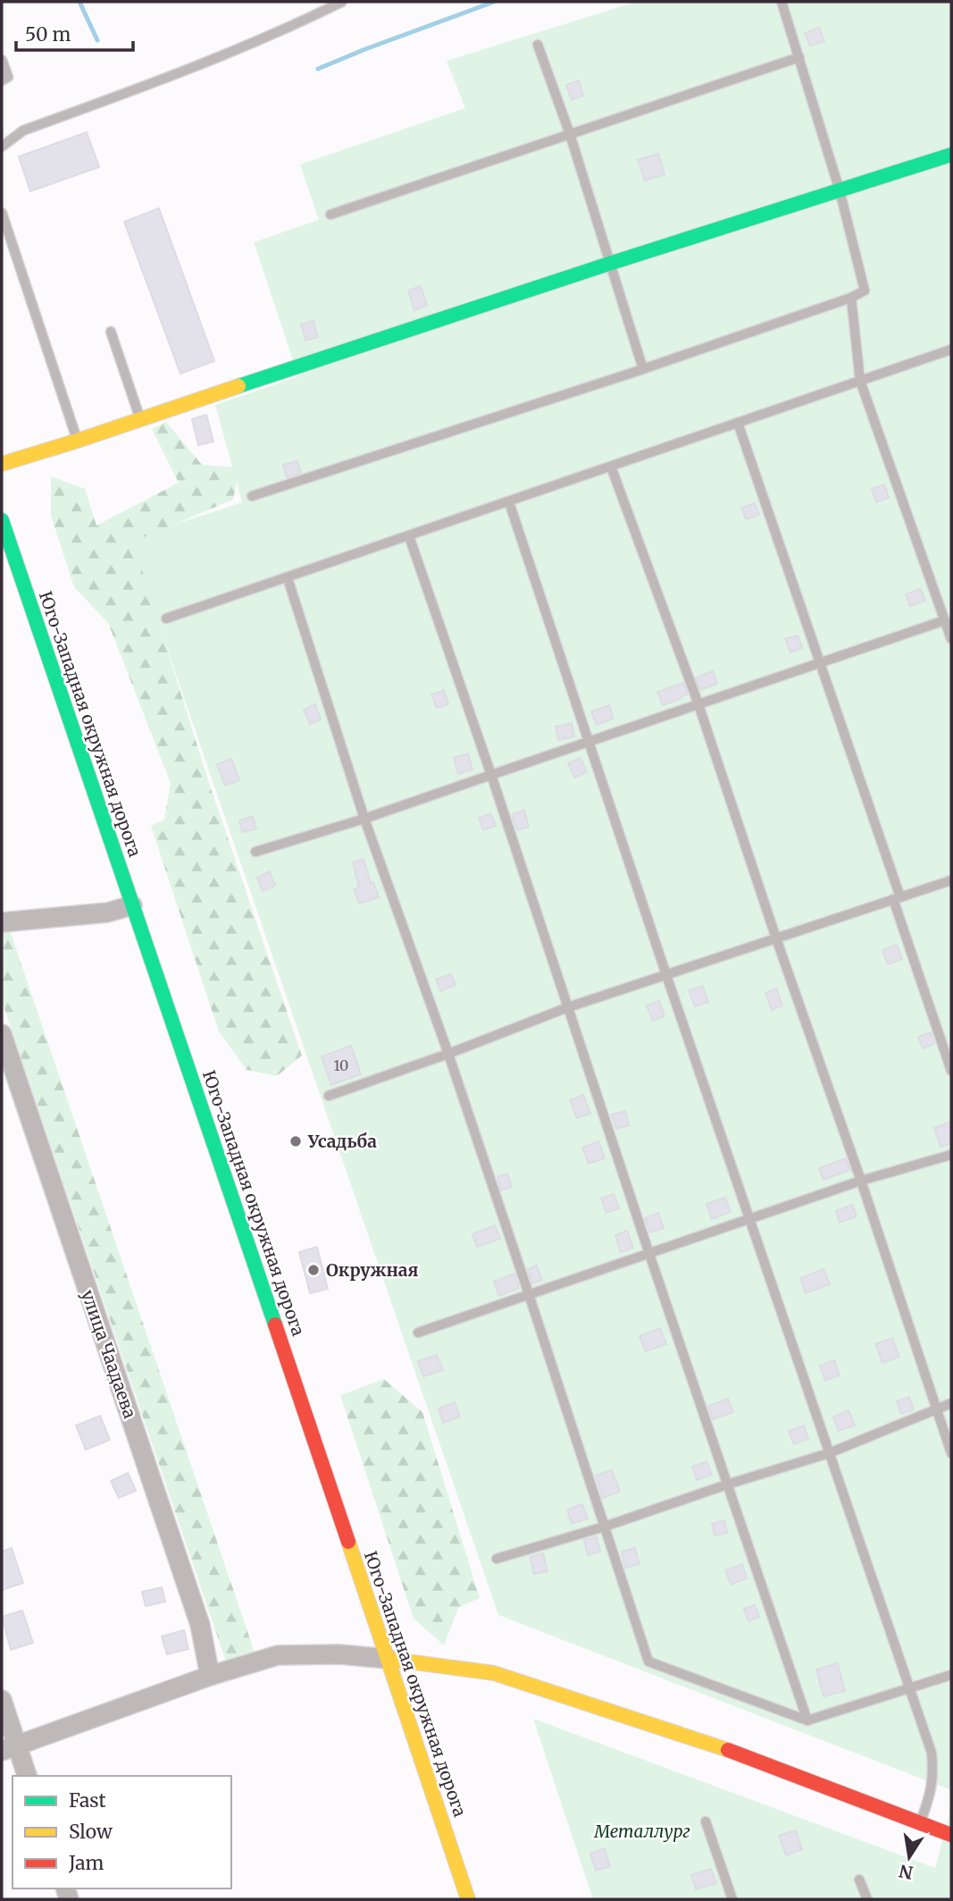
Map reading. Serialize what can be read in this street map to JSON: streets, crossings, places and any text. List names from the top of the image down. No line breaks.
{"streets":{"main road":["Юго-Западная окружная дорога"],"street":["улица Чаадаева"]},"parks":["Металлург"],"places":["Усадьба","Окружная"],"house_numbers":["10"],"legend":["Fast","Slow","Jam"],"scale_bar":"50 m","north":"bottom"}
